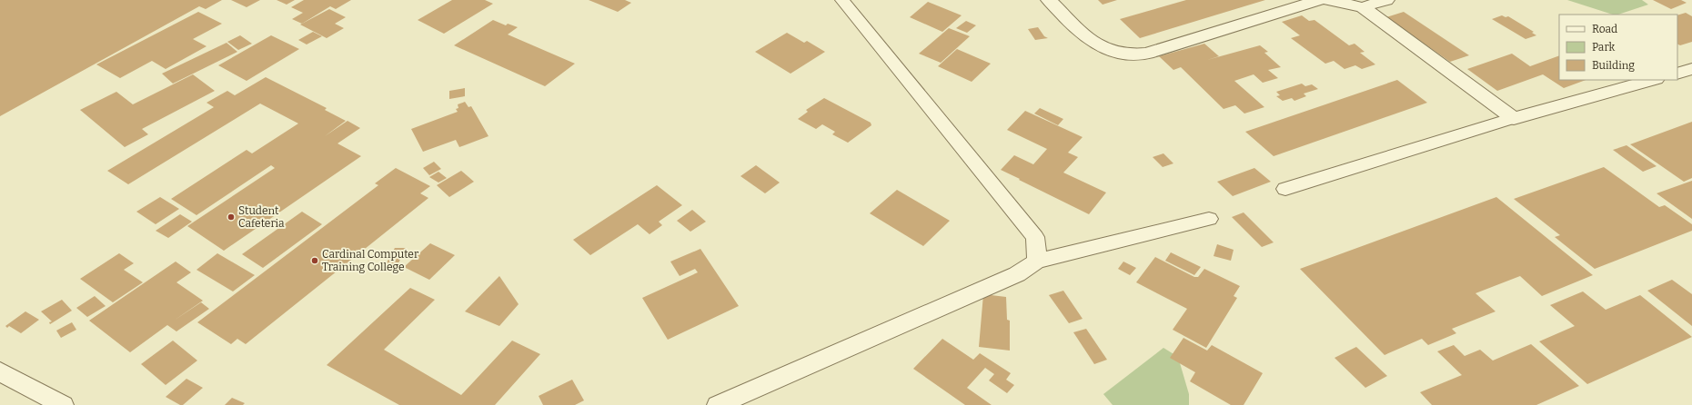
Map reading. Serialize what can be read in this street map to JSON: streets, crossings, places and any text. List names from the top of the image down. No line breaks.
{"places":["Student Cafeteria","Cardinal Computer Training College"],"legend":["Road","Park","Building"]}
